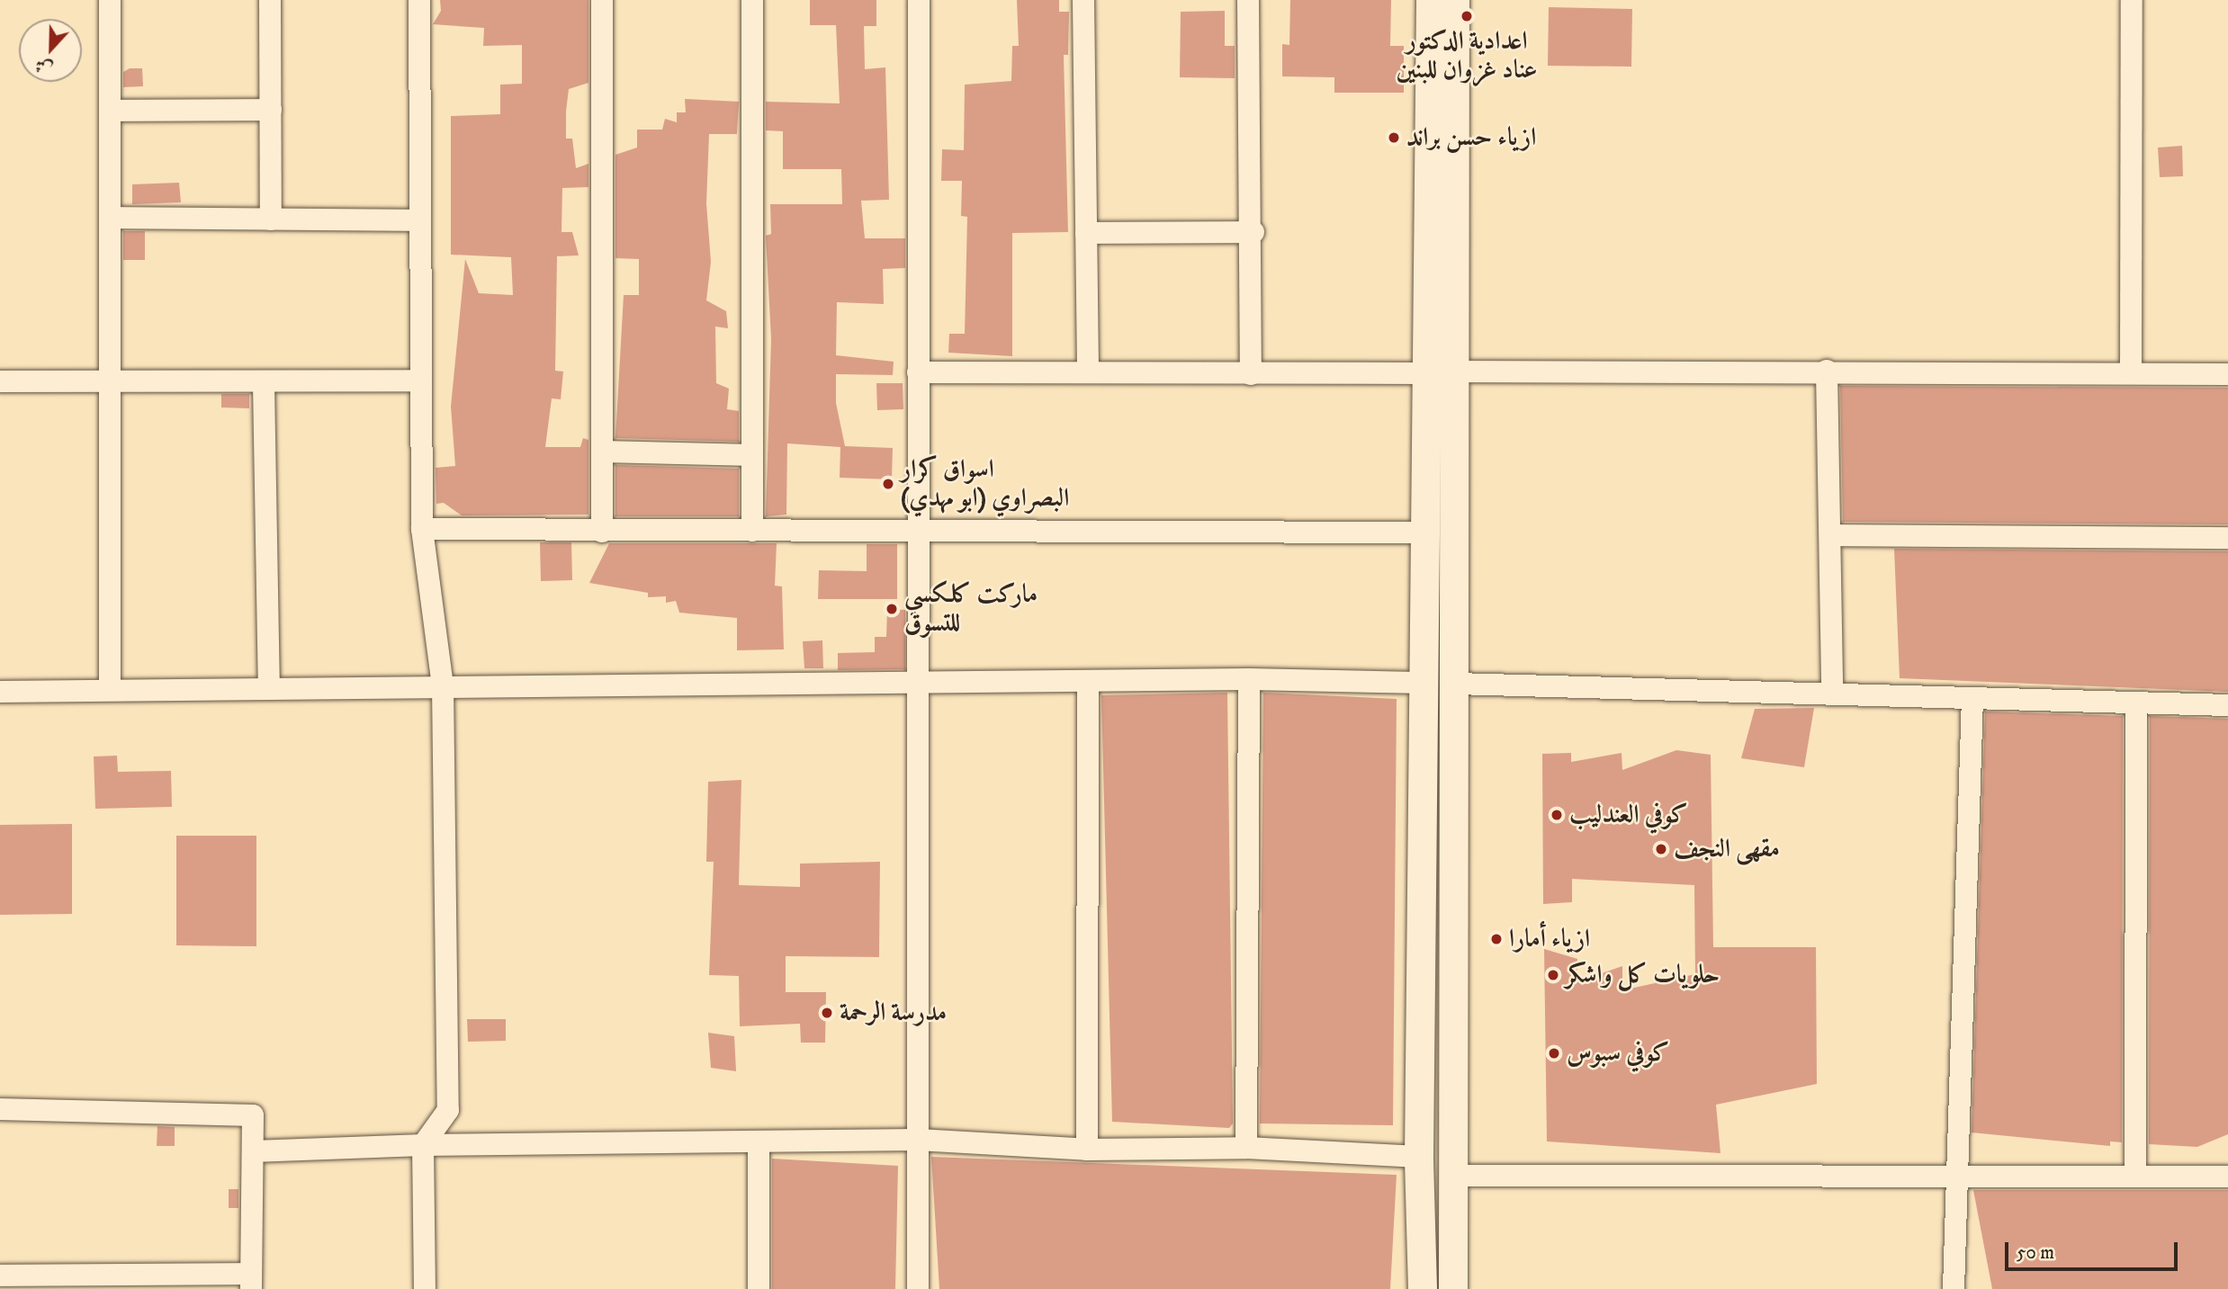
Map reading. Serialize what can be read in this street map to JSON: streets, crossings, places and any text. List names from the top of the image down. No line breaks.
{"places":["اعدادية الدكتور عناد غزوان للبنين","ازياء حسن براند","اسواق كرار البصراوي (ابو مهدي)","ماركت كلكسي للتسوق","كوفي العندليب","مقهى النجف","ازياء أمارا","حلويات كل واشكر","مدرسة الرحمة","كوفي سبوس"],"scale_bar":"50 m","north":"bottom"}
